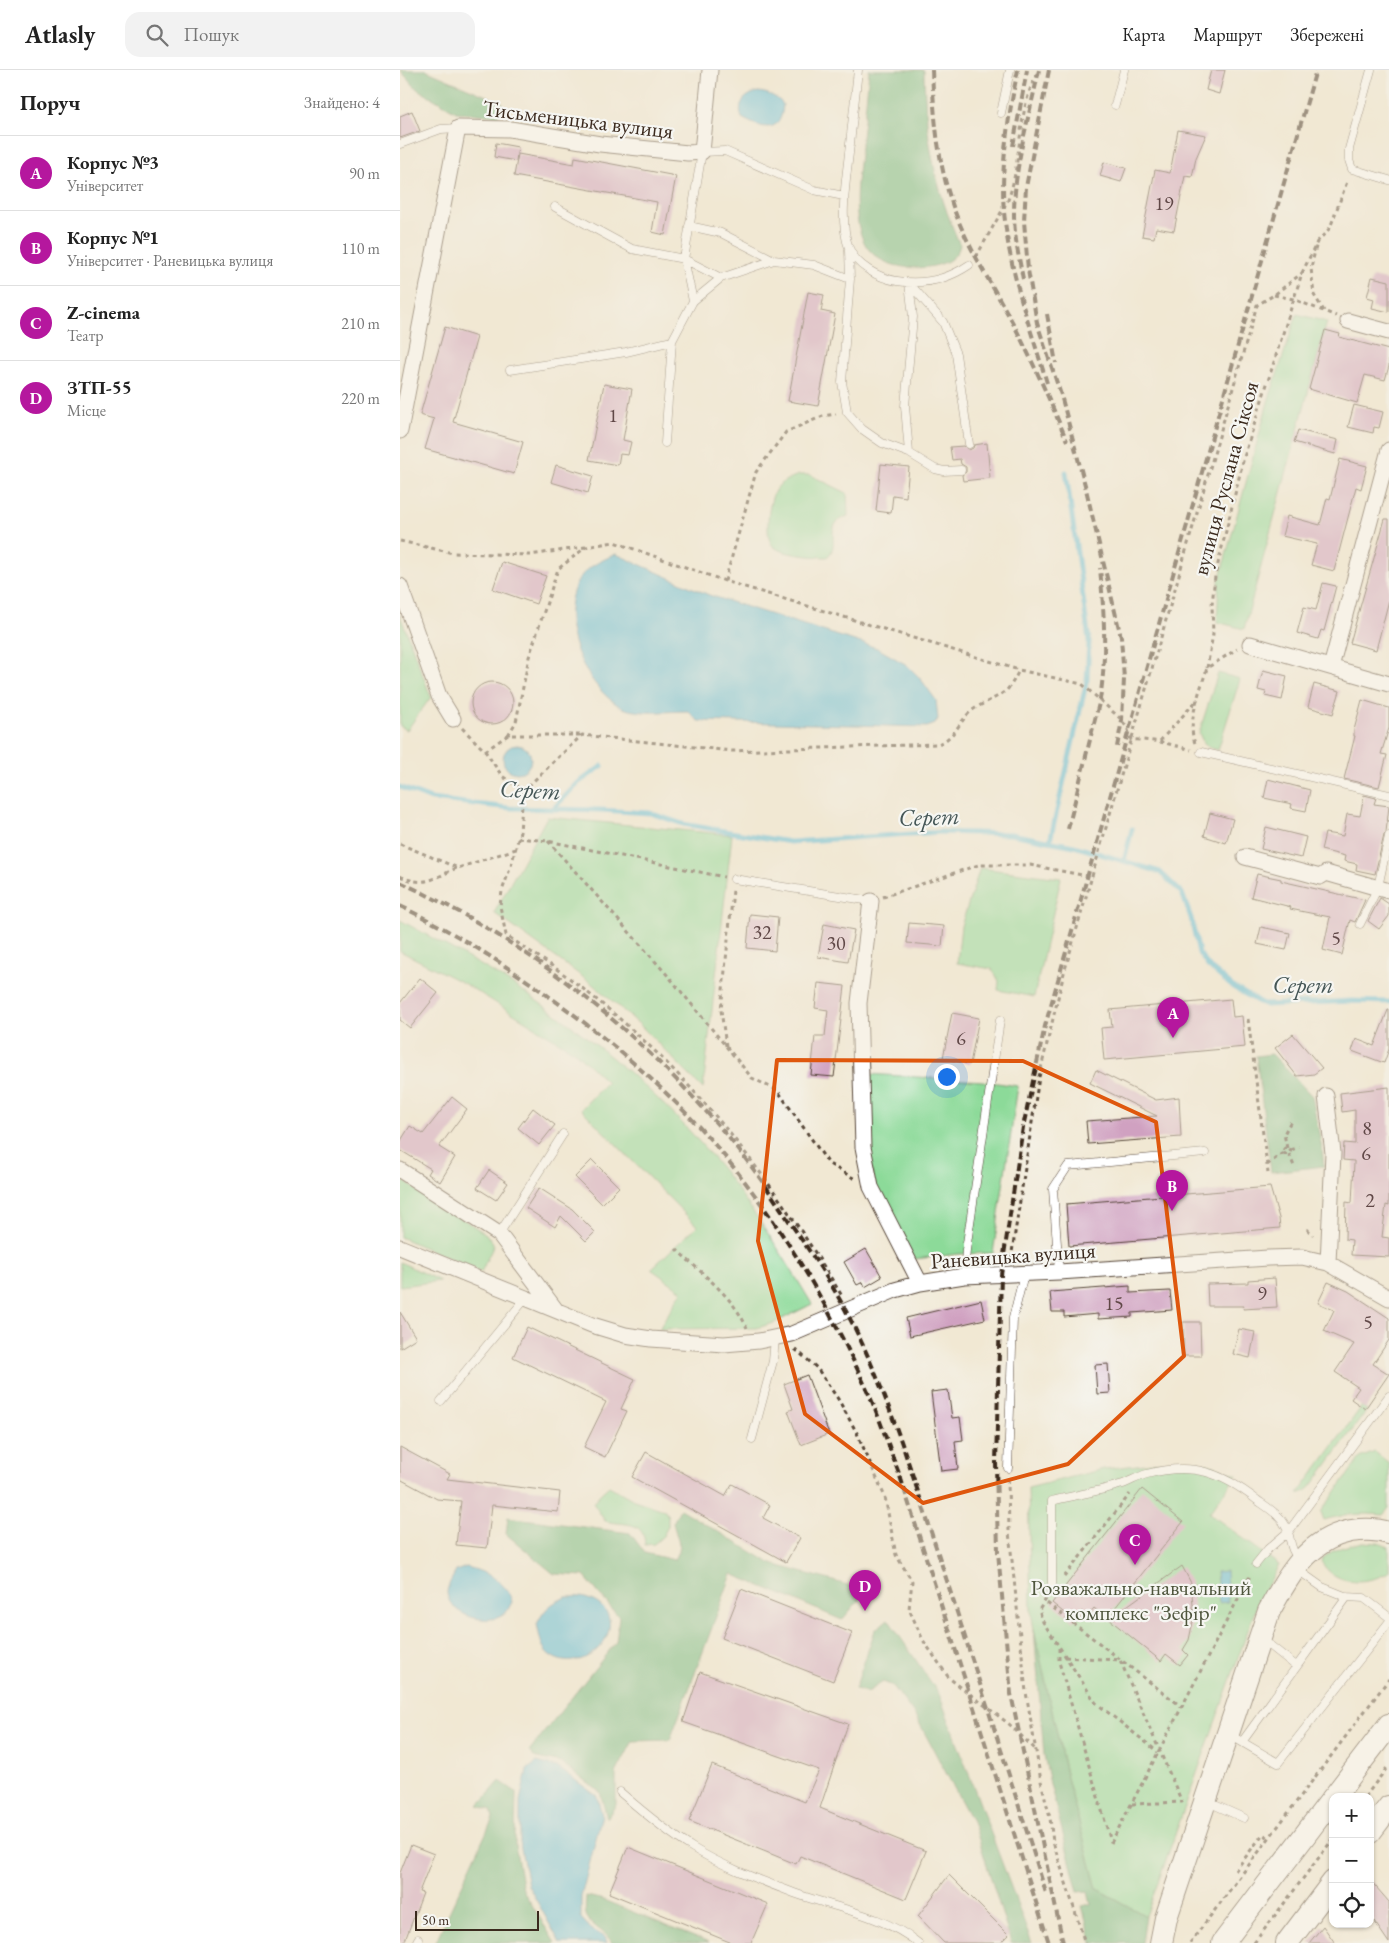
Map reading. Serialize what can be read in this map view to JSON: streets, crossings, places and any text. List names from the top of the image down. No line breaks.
{"streets":{"street":["Тисьменицька вулиця","Раневицька вулиця"],"path":["вулиця Руслана Сіксоя"]},"water":["Серет"],"parks":["Розважально-навчальний комплекс \"Зефір\""],"house_numbers":["19","1","32","5","30","6","8","6","2","9","15","5"],"scale_bar":"50 m","page":{"header":"Atlasly","search":"Пошук","nav":["Карта","Маршрут","Збережені"],"heading":["Поруч","Знайдено: 4"],"list":[{"mark":"A","name":"Корпус №3","note":"Університет","value":"90 m"},{"mark":"B","name":"Корпус №1","note":"Університет · Раневицька вулиця","value":"110 m"},{"mark":"C","name":"Z-cinema","note":"Театр","value":"210 m"},{"mark":"D","name":"ЗТП-55","note":"Місце","value":"220 m"}],"pins":["A","B","C","D"],"map_buttons":["+","−"],"scale":"50 m"}}
